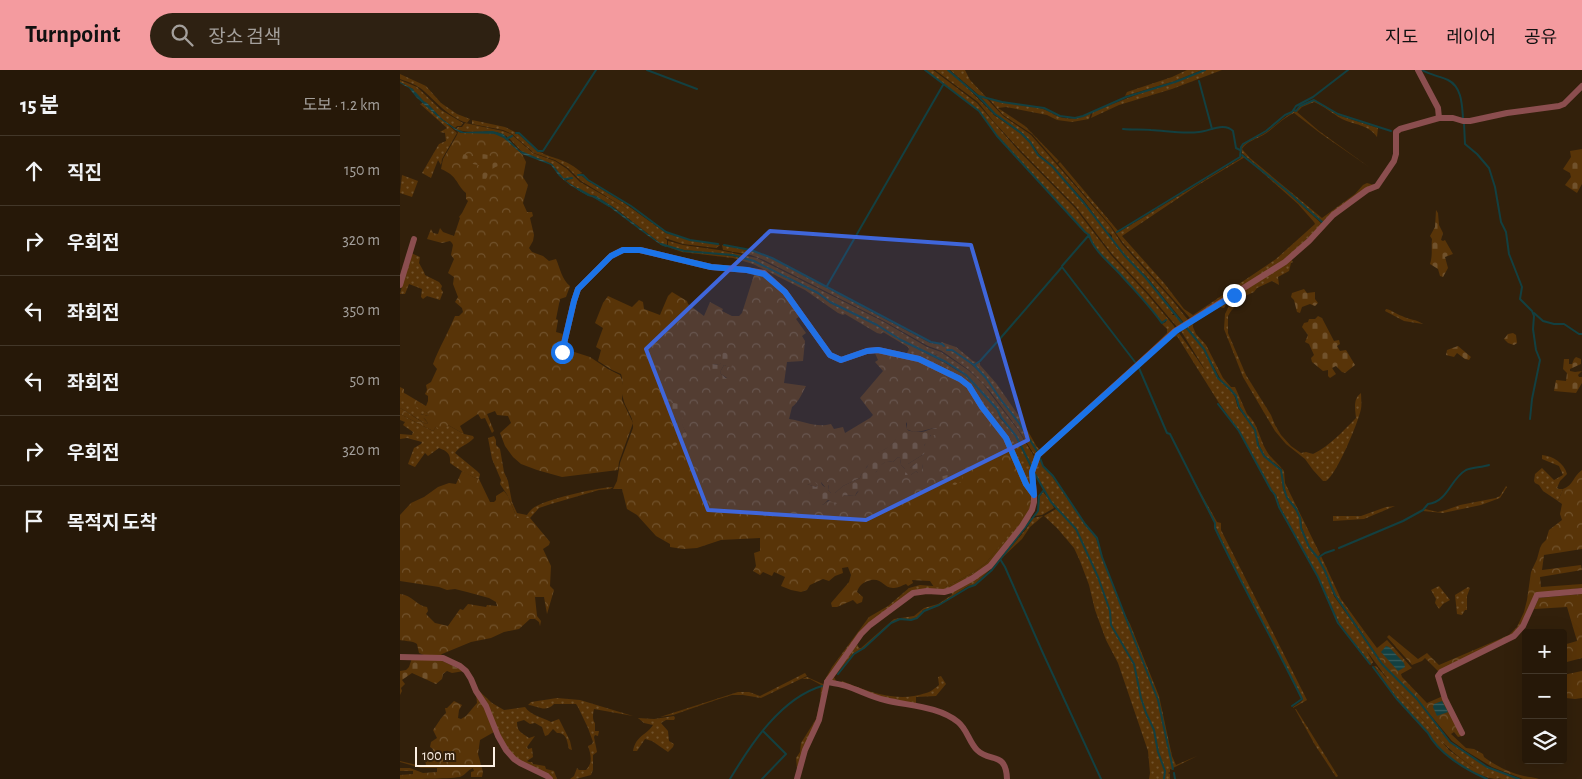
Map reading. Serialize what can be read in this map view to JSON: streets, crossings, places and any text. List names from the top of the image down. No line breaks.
{"scale_bar":"100 m","page":{"header":"Turnpoint","search":"장소 검색","nav":["지도","레이어","공유"],"heading":["15 분","도보 · 1.2 km"],"list":[["직진","150 m"],["우회전","320 m"],["좌회전","350 m"],["좌회전","50 m"],["우회전","320 m"],"목적지 도착"],"map_buttons":["+","−"],"scale":"100 m"}}
